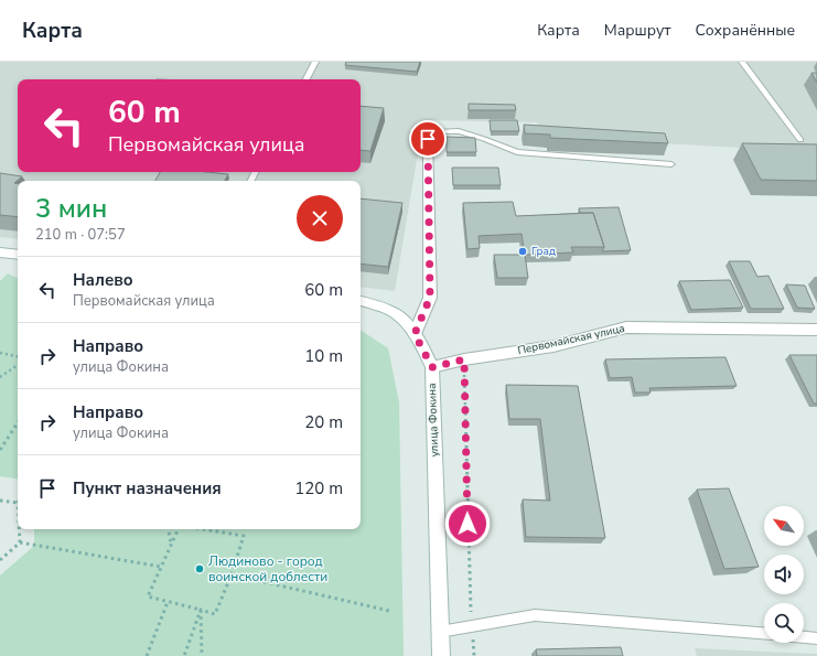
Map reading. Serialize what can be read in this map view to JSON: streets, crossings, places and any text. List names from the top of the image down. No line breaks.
{"streets":{"street":["Первомайская улица","улица Фокина"]},"crossings":[["Первомайская улица","улица Фокина"]],"places":["Град","Людиново - город воинской доблести"],"north":"top left","page":{"header":"Карта","nav":["Карта","Маршрут","Сохранённые"],"turn":["60 m","Первомайская улица"],"heading":["3 мин","210 m · 07:57"],"list":[{"name":"Налево","note":"Первомайская улица","value":"60 m"},{"name":"Направо","note":"улица Фокина","value":"10 m"},{"name":"Направо","note":"улица Фокина","value":"20 m"},{"name":"Пункт назначения","value":"120 m"}]}}
